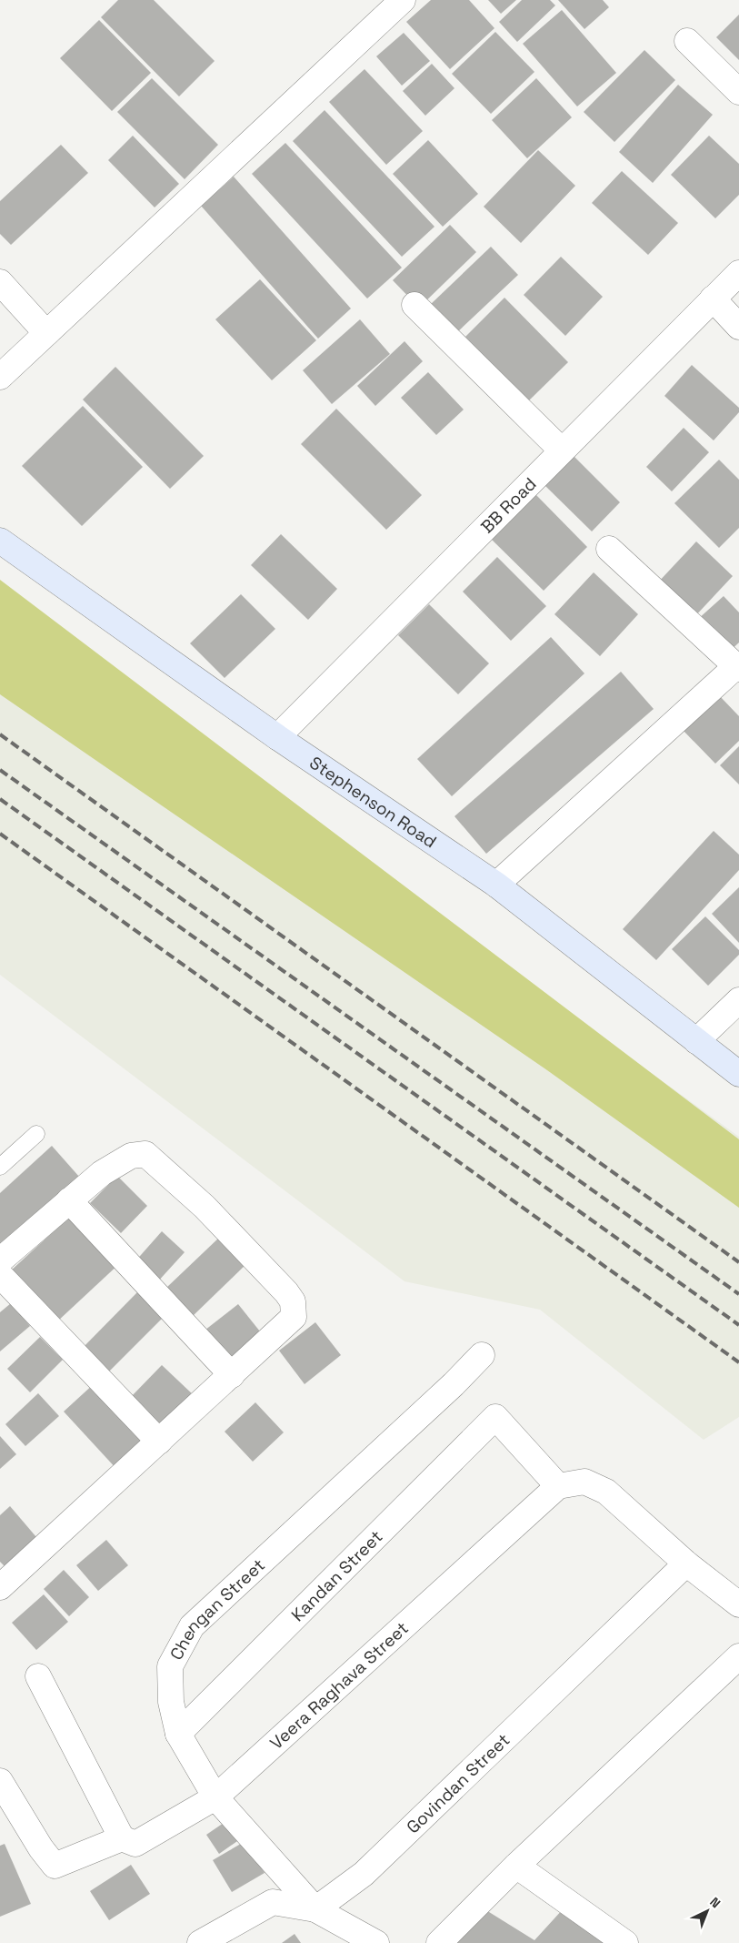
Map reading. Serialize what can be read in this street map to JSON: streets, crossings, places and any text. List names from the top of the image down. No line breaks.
{"streets":{"main road":["Stephenson Road"],"street":["BB Road","Kandan Street","Chengan Street","Veera Raghava Street","Govindan Street"]},"crossings":[["BB Road","Stephenson Road"],["Kandan Street","Chengan Street"],["Kandan Street","Veera Raghava Street"],["Chengan Street","Veera Raghava Street"],["Chengan Street","Govindan Street"]],"north":"top right"}
